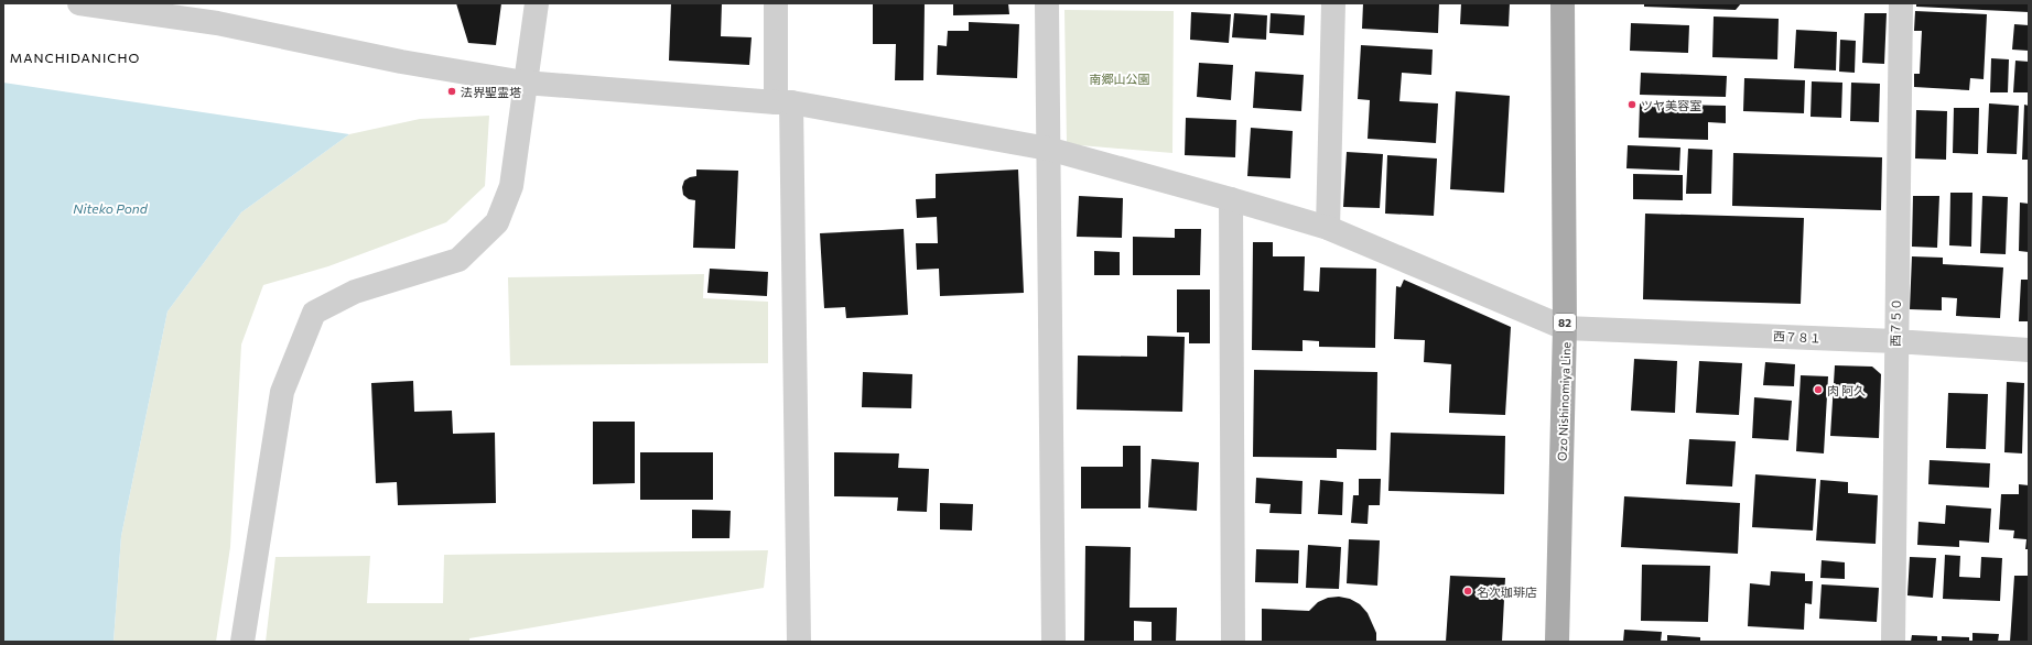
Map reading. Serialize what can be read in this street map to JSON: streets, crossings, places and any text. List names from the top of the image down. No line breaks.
{"streets":{"main road":["82","Ozo Nishinomiya Line"],"street":["西７５０","西７８１"]},"crossings":[["西７５０","西７８１"],["西７８１","Ozo Nishinomiya Line"]],"districts":["MANCHIDANICHO"],"water":["Niteko Pond"],"parks":["南郷山公園"],"places":["法界聖霊塔","ツヤ美容室","肉 阿久","名次珈琲店"]}
